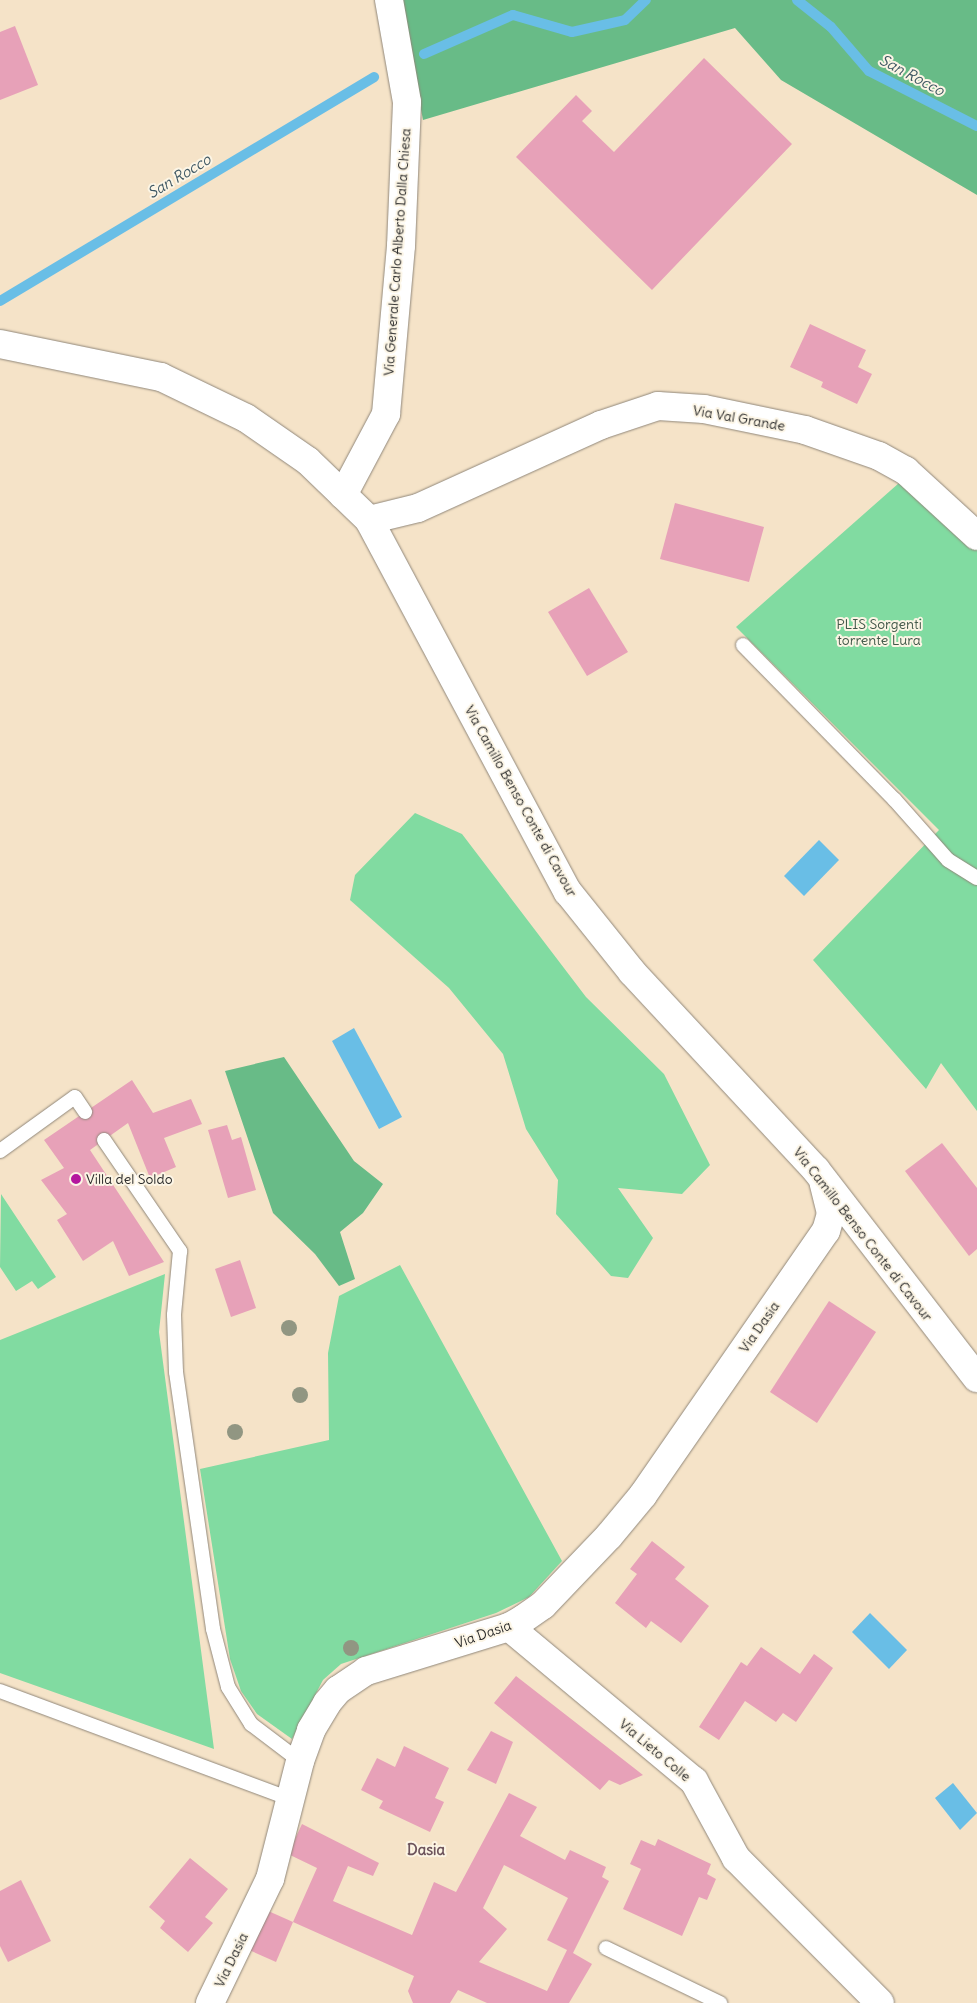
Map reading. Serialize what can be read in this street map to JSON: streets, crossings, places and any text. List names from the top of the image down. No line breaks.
{"streets":{"street":["Via Generale Carlo Alberto Dalla Chiesa","Via Val Grande","Via Camillo Benso Conte di Cavour","Via Dasia","Via Lieto Colle"]},"crossings":[["Via Generale Carlo Alberto Dalla Chiesa","Via Camillo Benso Conte di Cavour"],["Via Val Grande","Via Camillo Benso Conte di Cavour"],["Via Camillo Benso Conte di Cavour","Via Dasia"],["Via Dasia","Via Lieto Colle"]],"districts":["Dasia"],"water":["San Rocco"],"parks":["PLIS Sorgenti torrente Lura"],"places":["Villa del Soldo"]}
